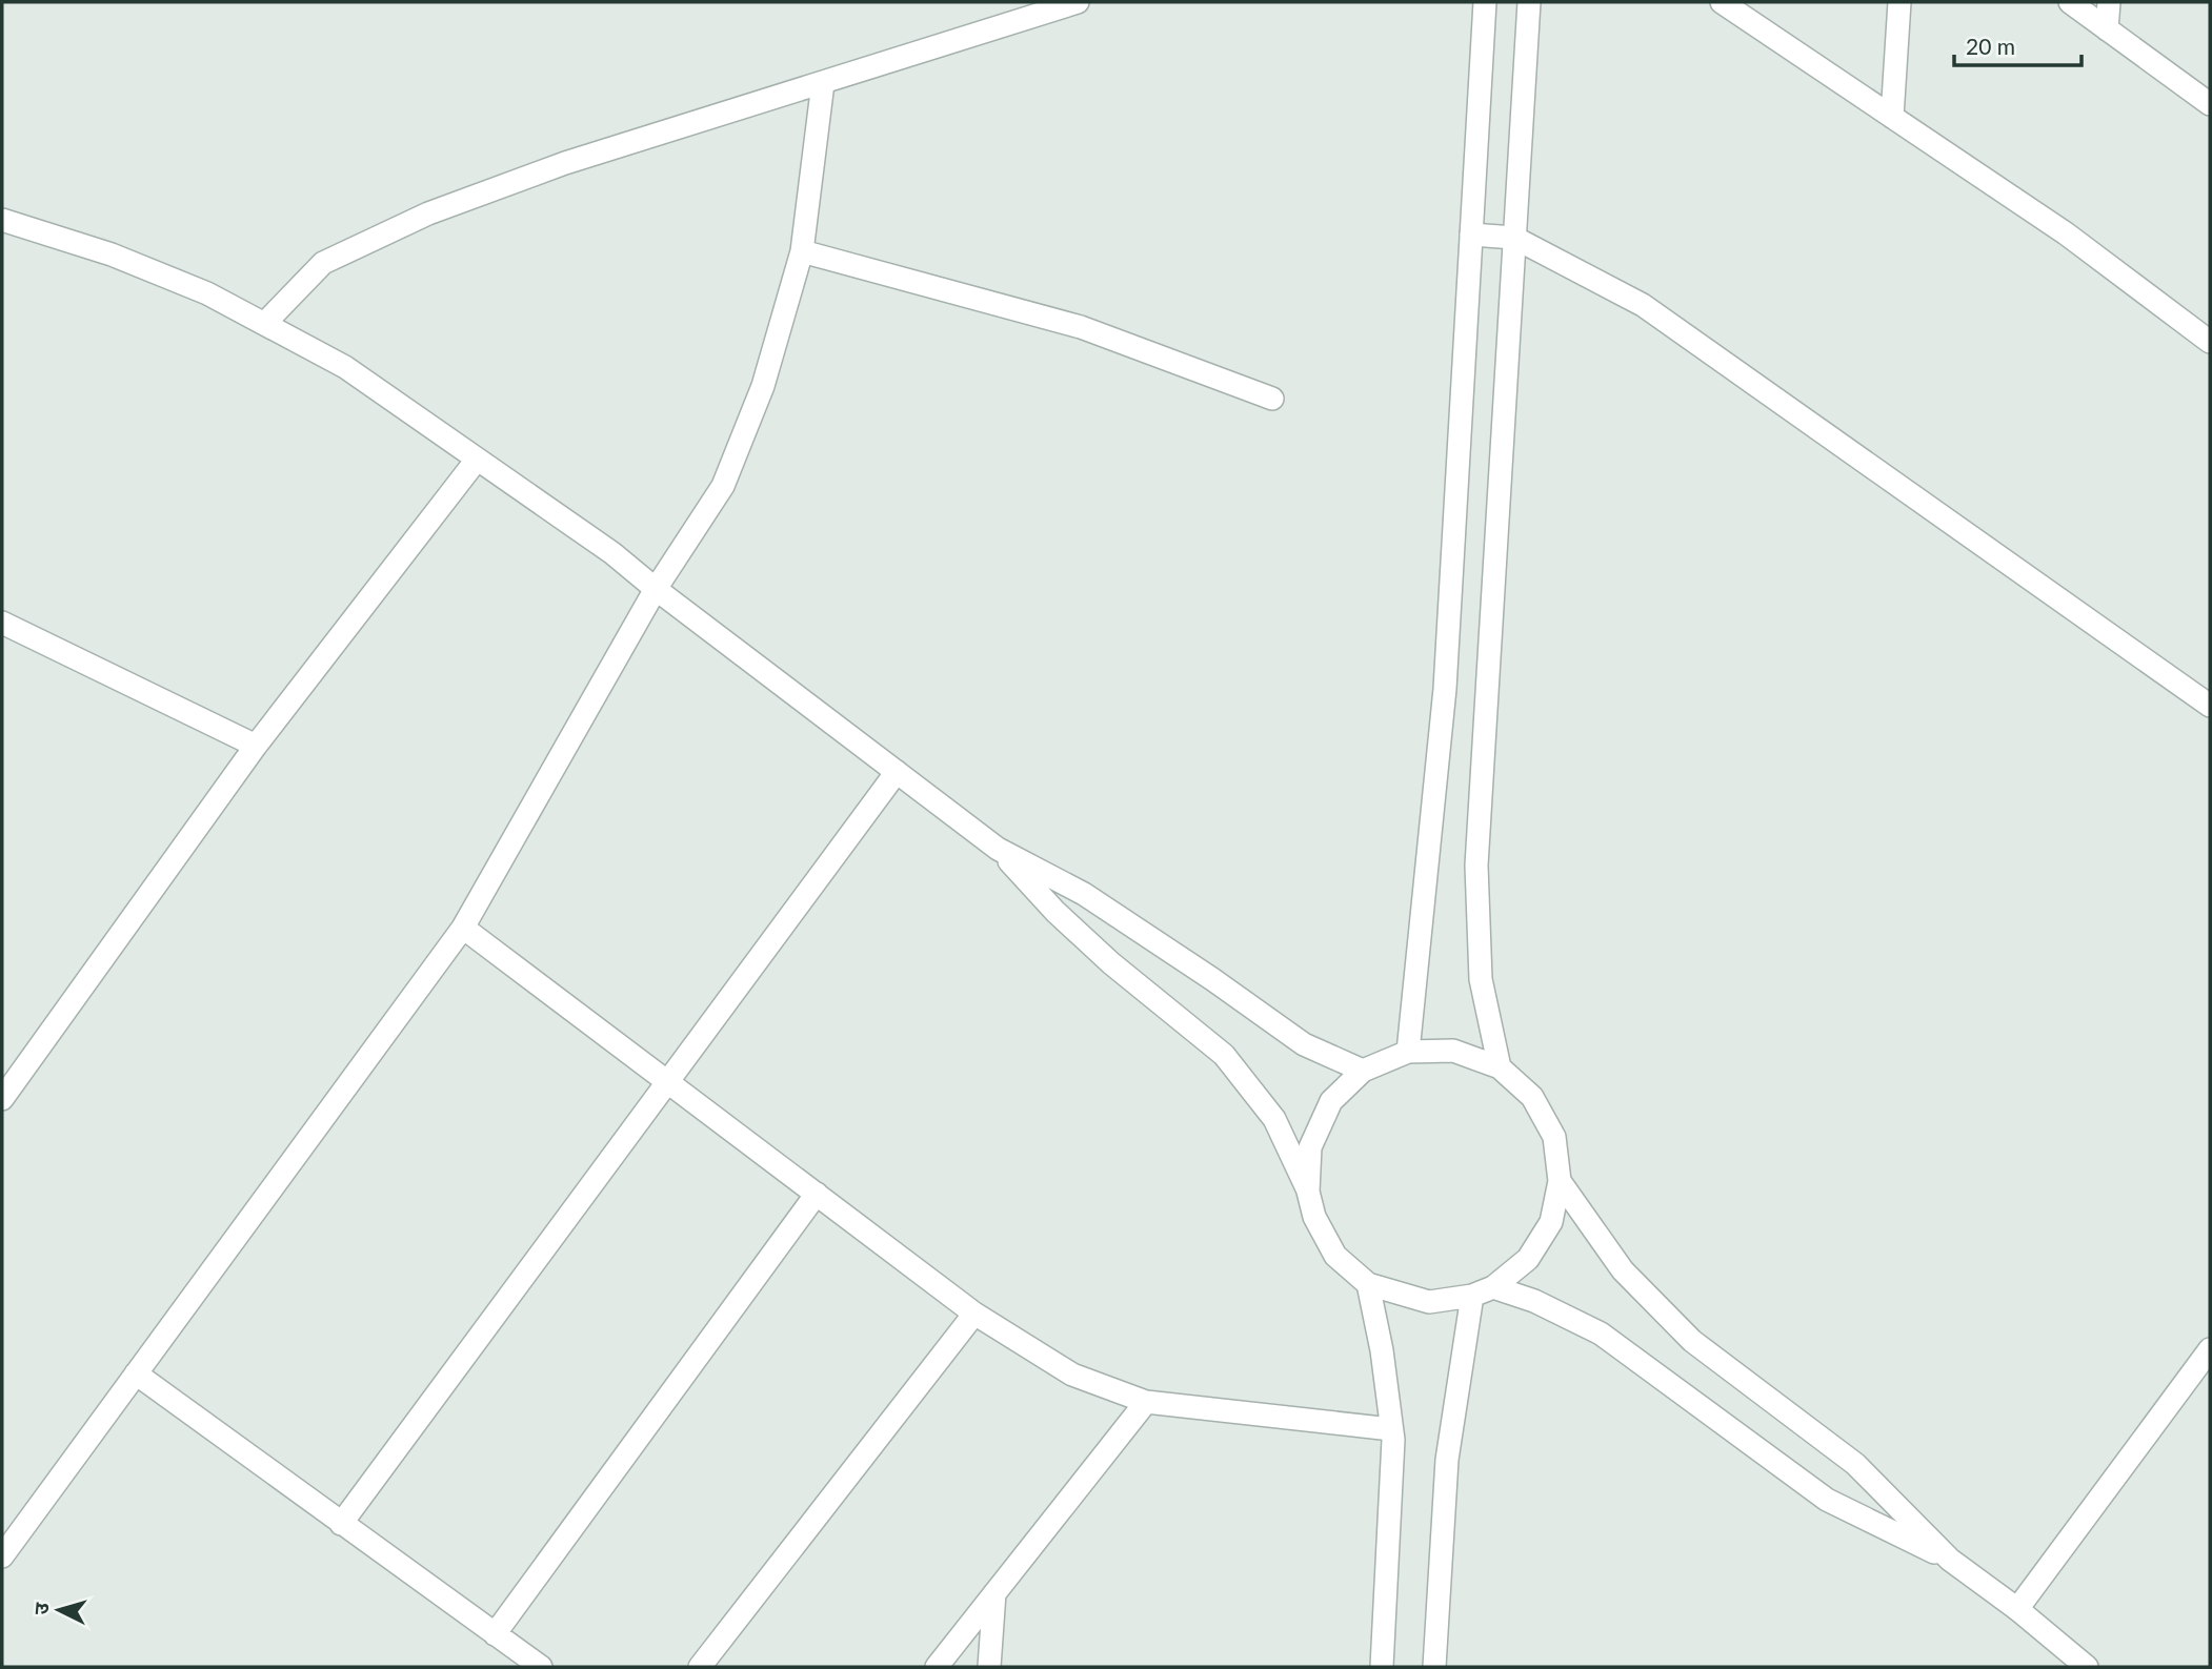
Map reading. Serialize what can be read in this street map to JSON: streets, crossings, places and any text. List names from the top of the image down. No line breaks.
{"scale_bar":"20 m","north":"left"}
